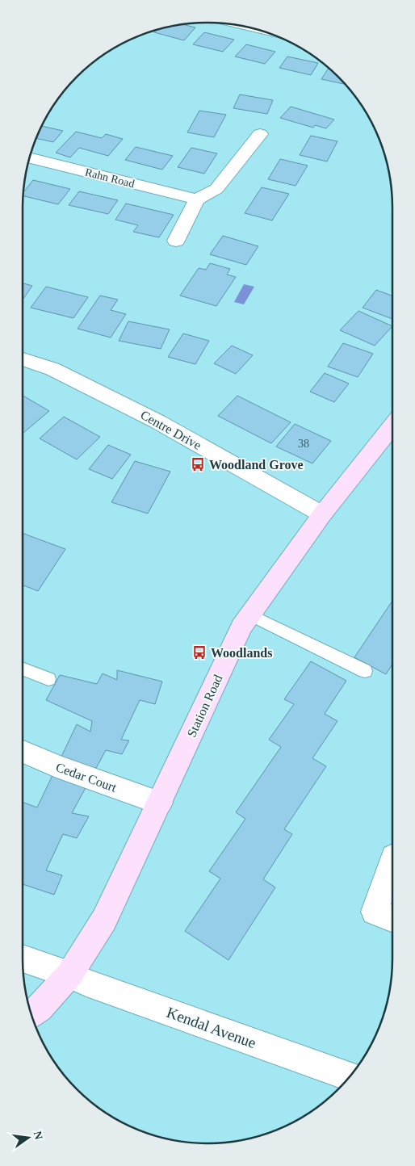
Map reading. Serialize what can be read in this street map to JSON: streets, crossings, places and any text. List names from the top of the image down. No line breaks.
{"streets":{"street":["Rahn Road","Centre Drive","Station Road","Cedar Court","Kendal Avenue"]},"crossings":[["Centre Drive","Station Road"],["Station Road","Cedar Court"],["Station Road","Kendal Avenue"]],"places":{"bus stop":["Woodland Grove","Woodlands"]},"house_numbers":["38"],"north":"right"}
